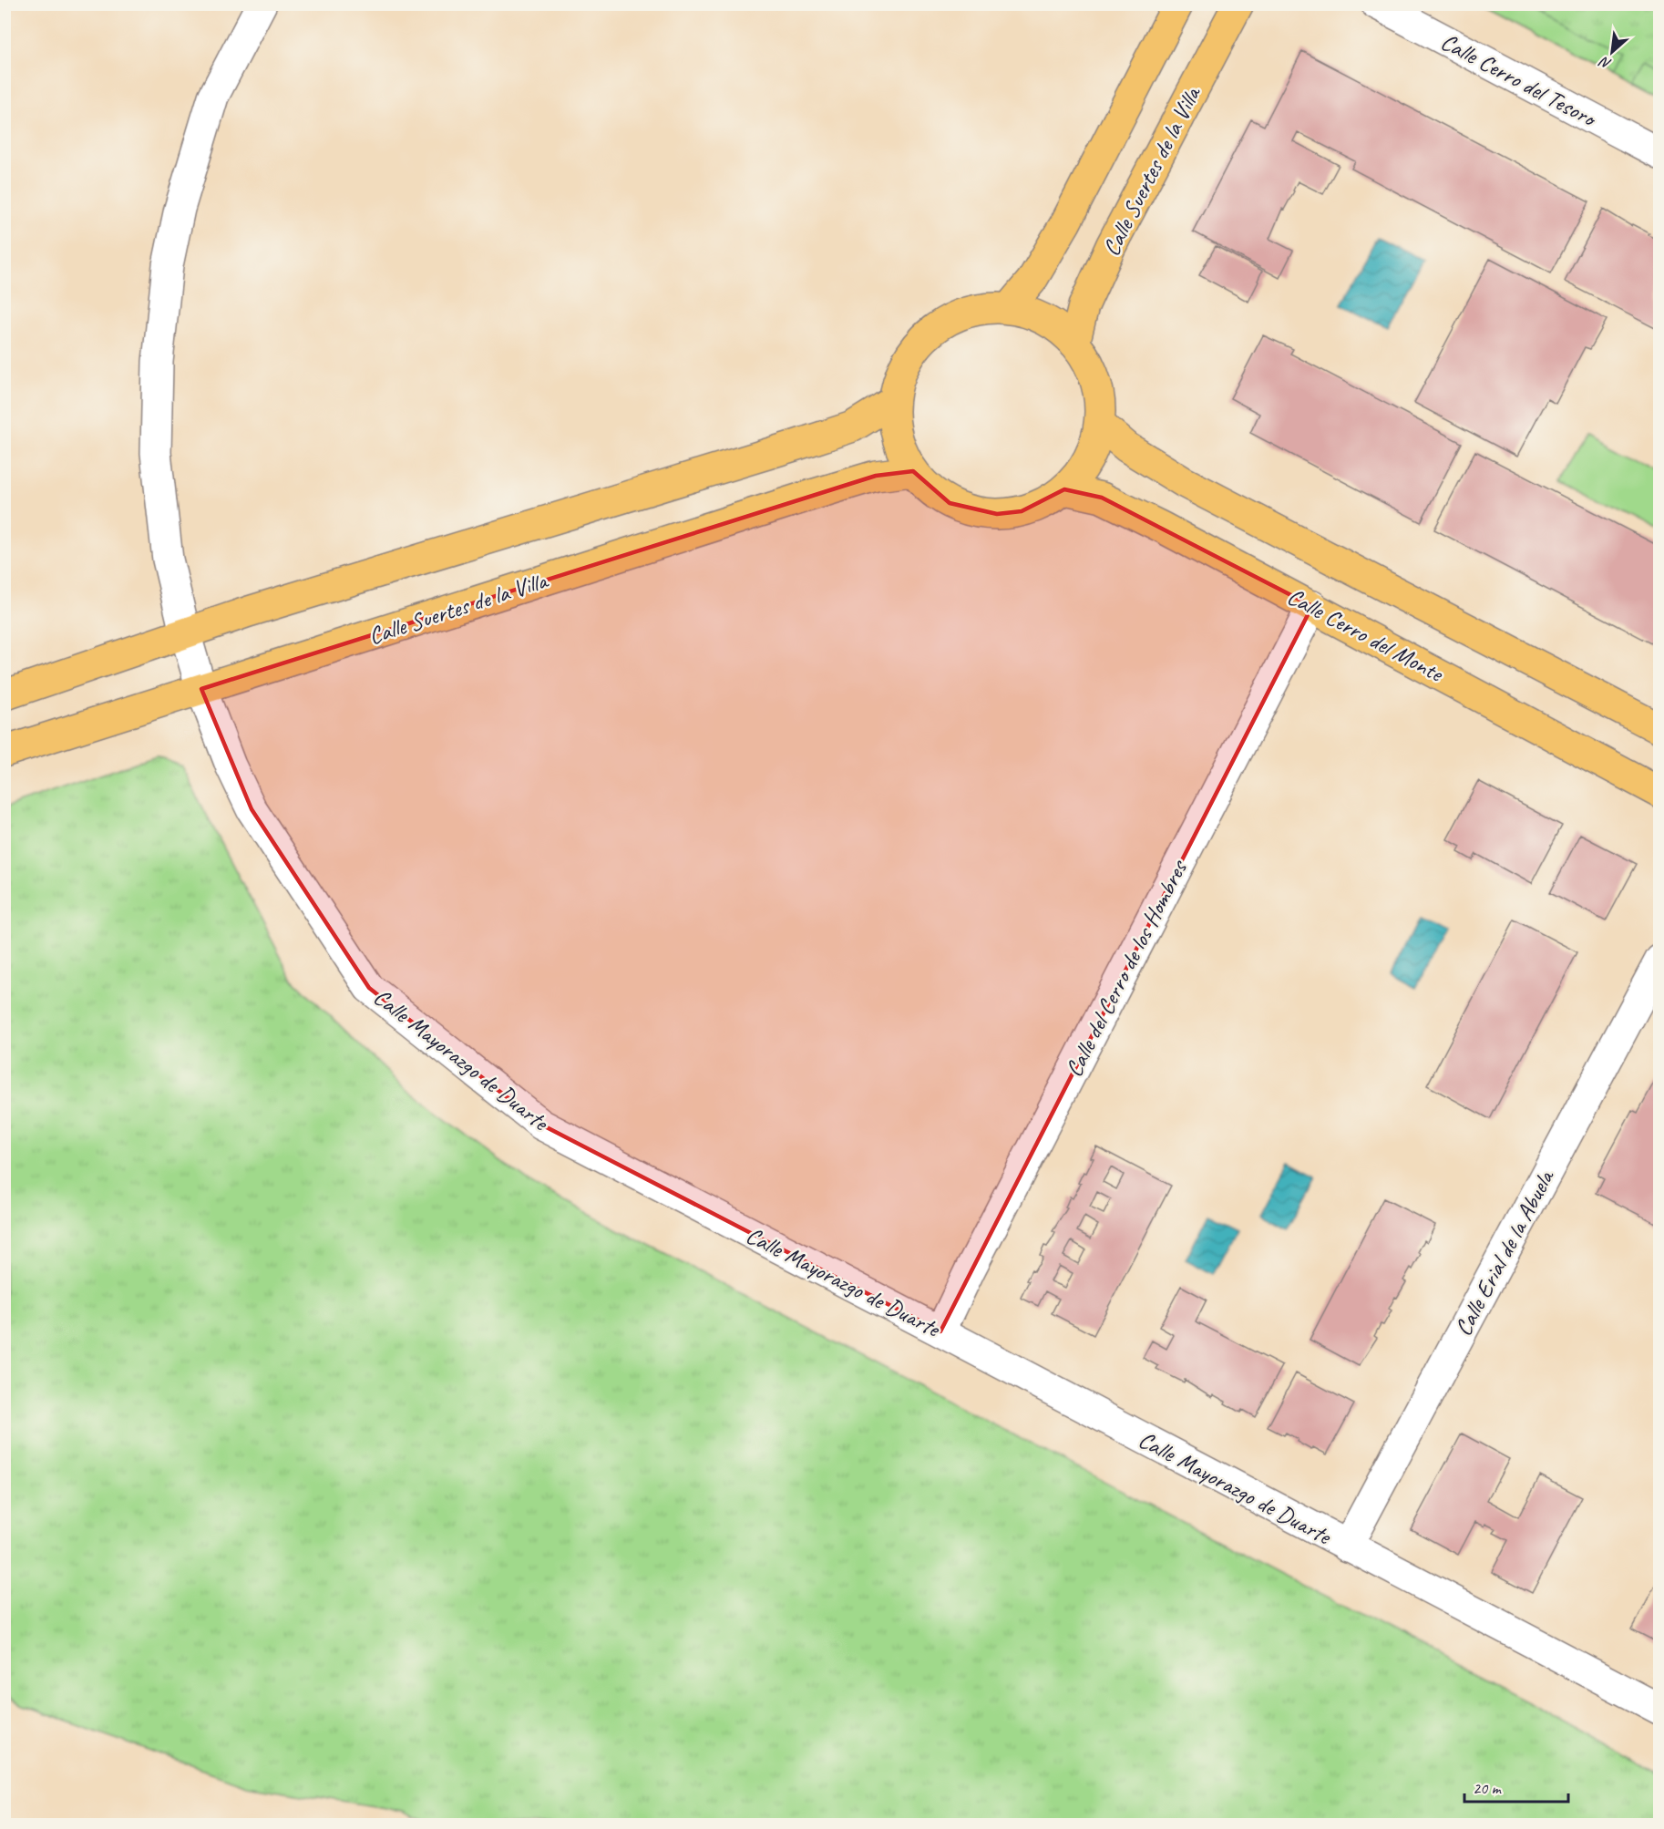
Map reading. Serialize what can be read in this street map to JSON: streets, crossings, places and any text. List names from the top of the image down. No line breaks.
{"streets":{"main road":["Calle Suertes de la Villa","Calle Cerro del Monte"],"street":["Calle Cerro del Tesoro","Calle del Cerro de los Hombres","Calle Mayorazgo de Duarte","Calle Erial de la Abuela"]},"crossings":[["Calle Suertes de la Villa","Calle Mayorazgo de Duarte"],["Calle Cerro del Monte","Calle del Cerro de los Hombres"],["Calle del Cerro de los Hombres","Calle Mayorazgo de Duarte"],["Calle Mayorazgo de Duarte","Calle Erial de la Abuela"]],"scale_bar":"20 m","north":"bottom left"}
